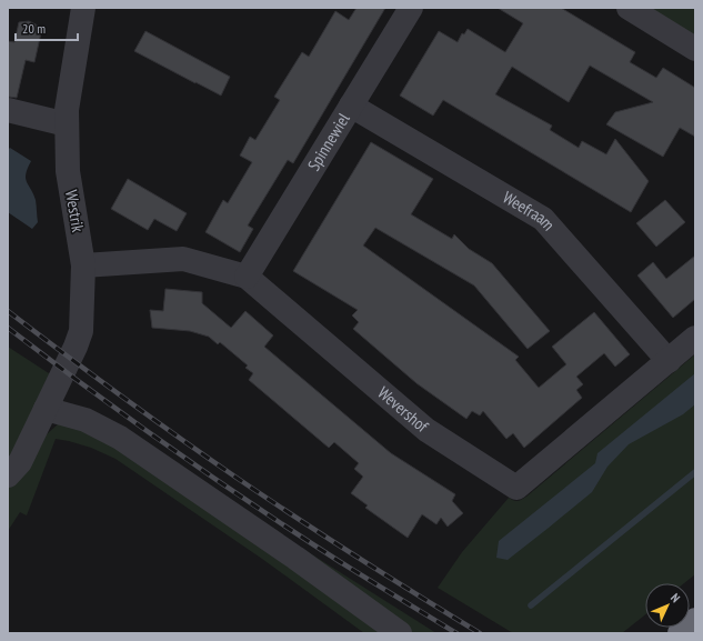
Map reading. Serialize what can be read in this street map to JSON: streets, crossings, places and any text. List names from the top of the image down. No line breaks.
{"streets":{"street":["Spinnewiel","Westrik","Weefraam","Wevershof"]},"crossings":[["Spinnewiel","Weefraam"],["Spinnewiel","Wevershof"],["Westrik","Wevershof"],["Weefraam","Wevershof"]],"scale_bar":"20 m","north":"top right"}
